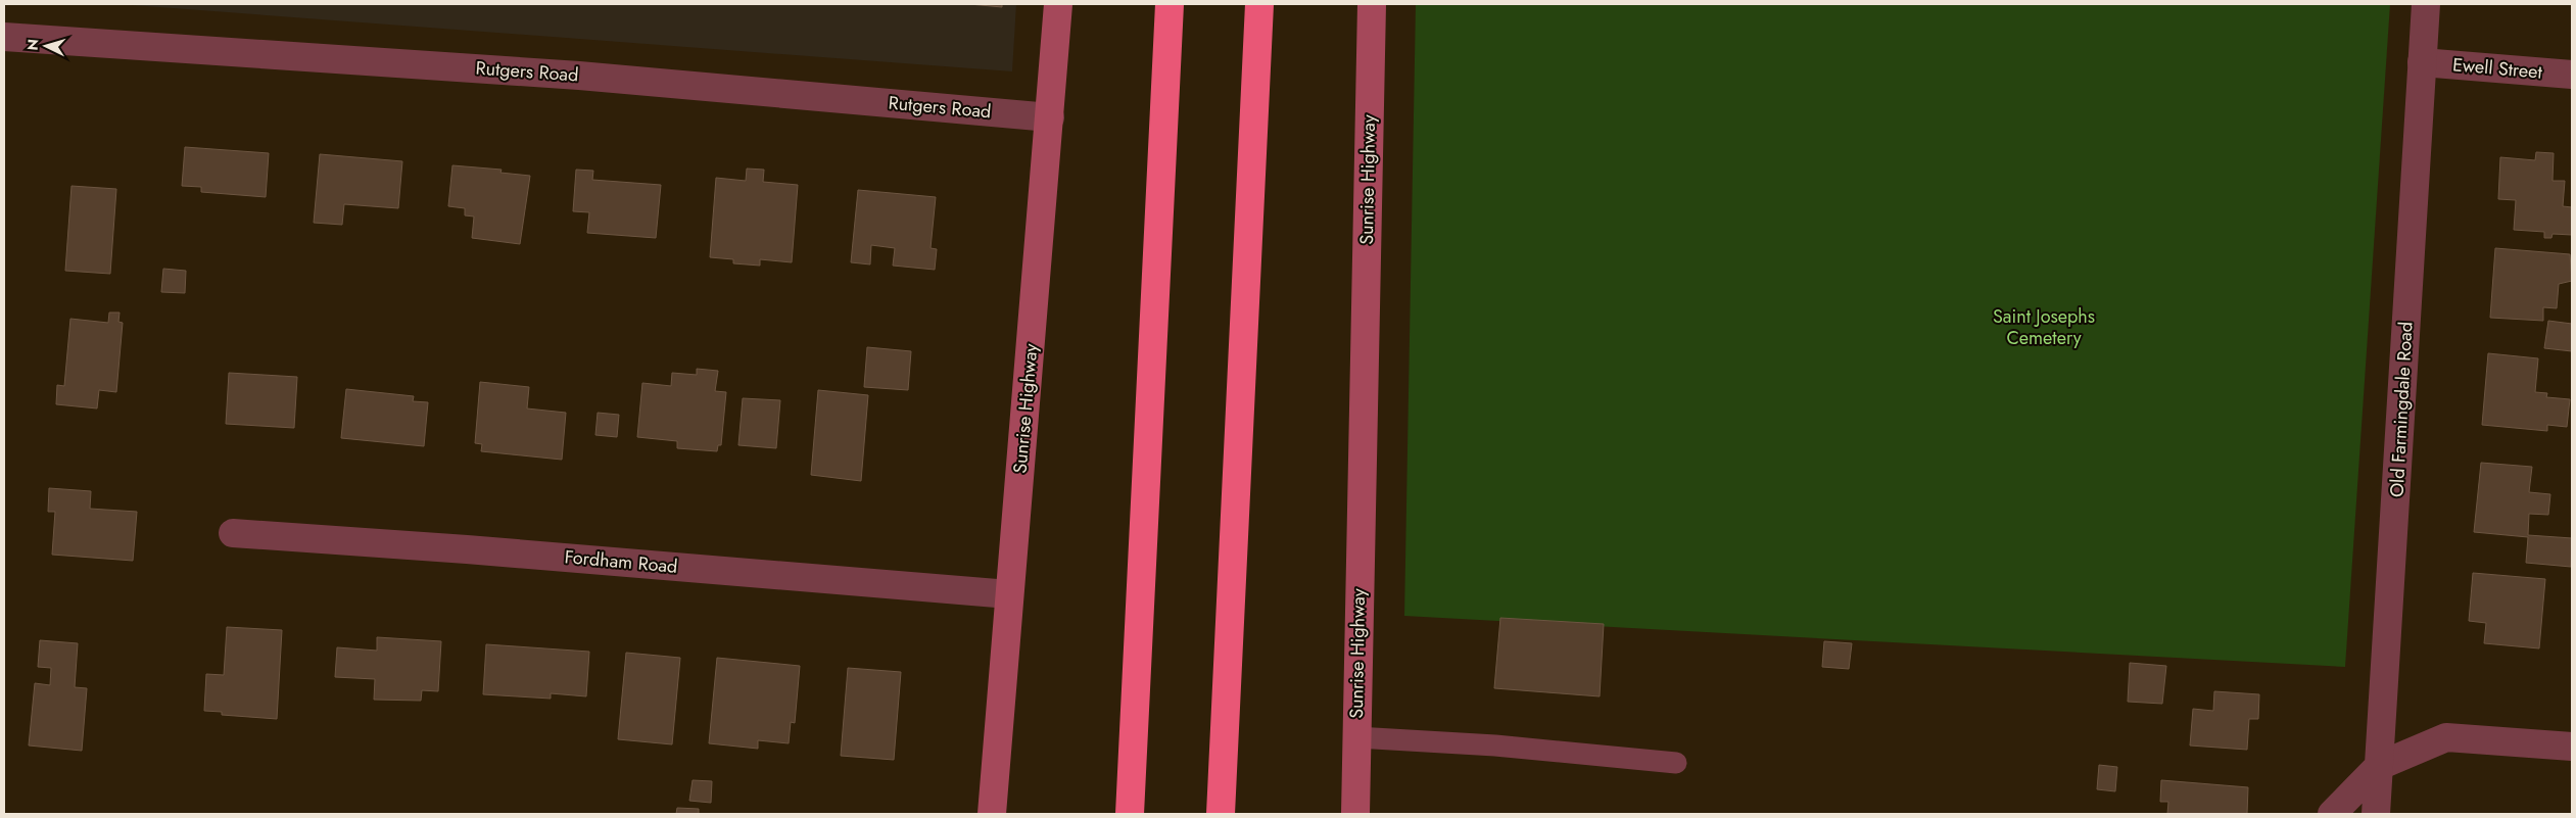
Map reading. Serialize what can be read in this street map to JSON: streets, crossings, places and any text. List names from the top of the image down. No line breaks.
{"streets":{"main road":["Sunrise Highway"],"street":["Ewell Street","Rutgers Road","Old Farmingdale Road","Fordham Road"]},"crossings":[["Ewell Street","Old Farmingdale Road"],["Rutgers Road","Sunrise Highway"],["Sunrise Highway","Fordham Road"]],"parks":["Saint Josephs Cemetery"],"north":"left"}
